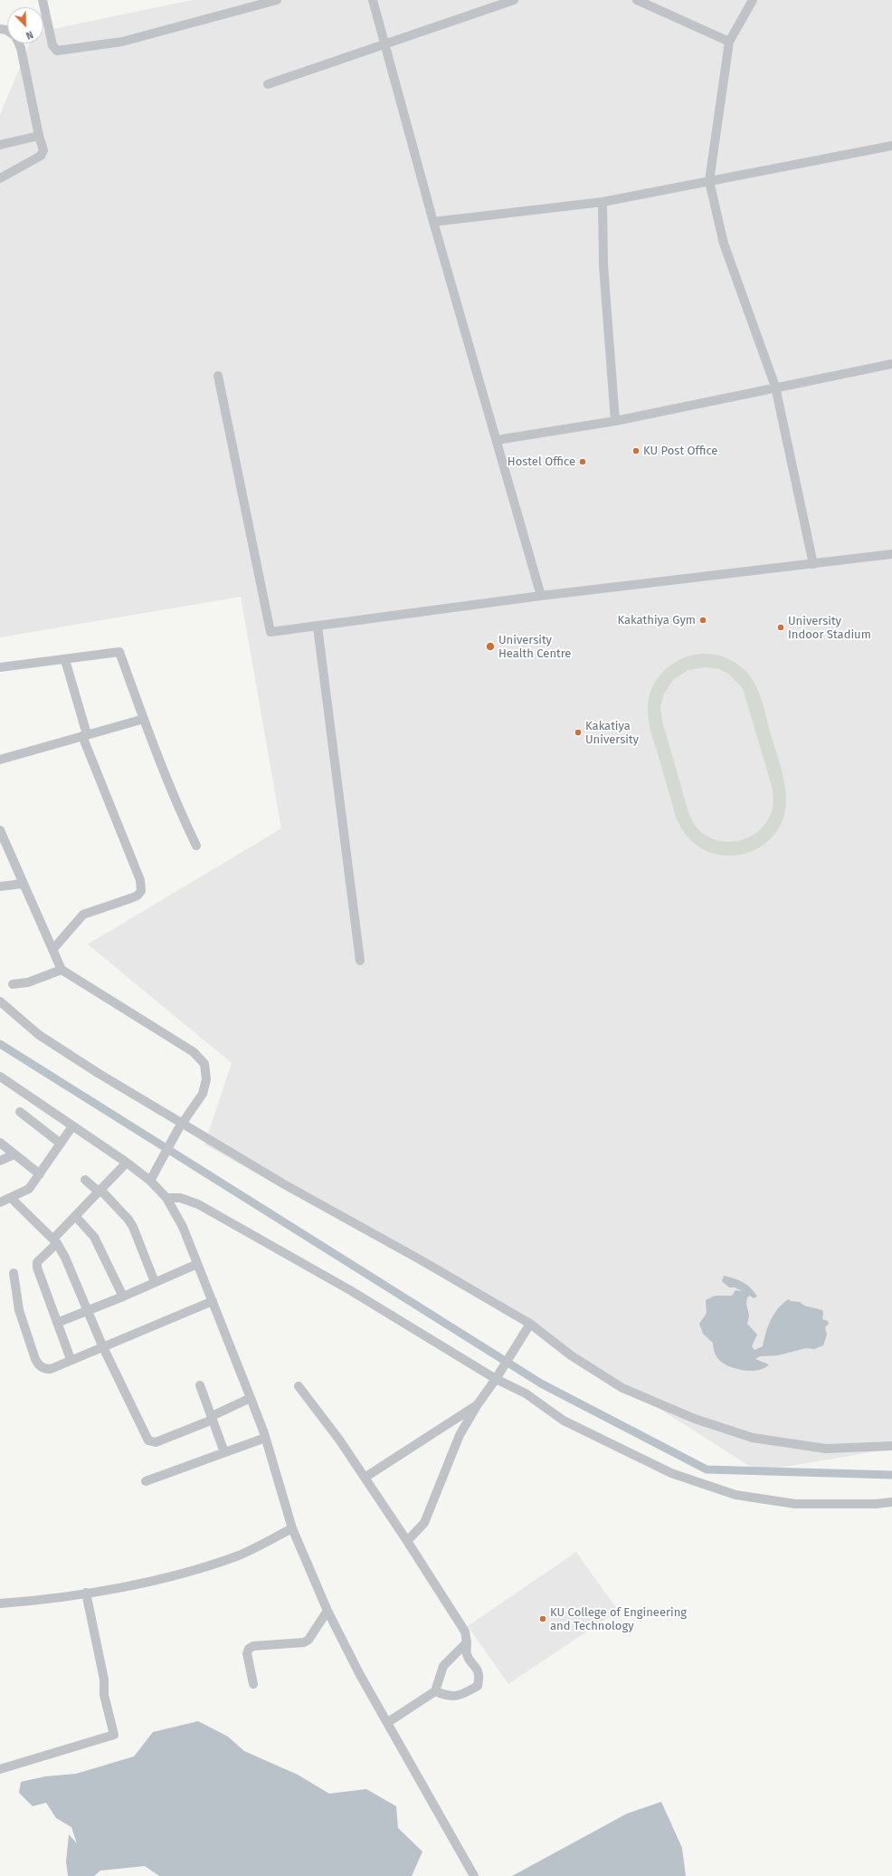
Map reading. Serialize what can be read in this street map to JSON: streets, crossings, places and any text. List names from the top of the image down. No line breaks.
{"places":["KU Post Office","Hostel Office","Kakathiya Gym","University Indoor Stadium","University Health Centre","Kakatiya University","KU College of Engineering and Technology"],"north":"bottom right"}
